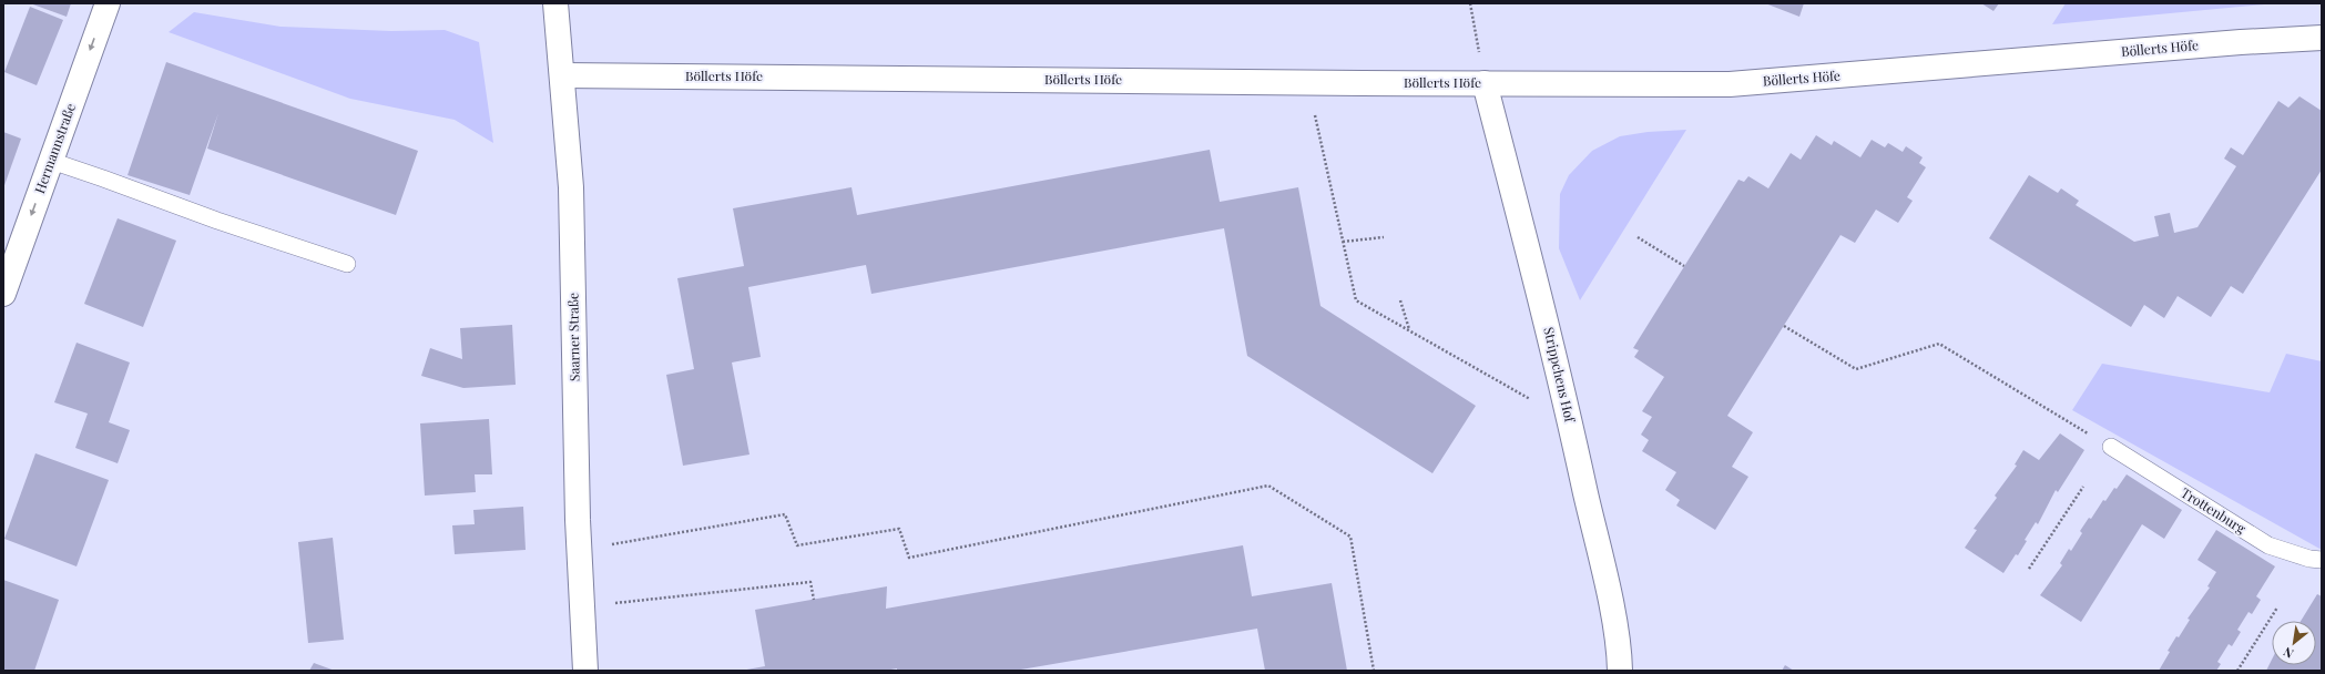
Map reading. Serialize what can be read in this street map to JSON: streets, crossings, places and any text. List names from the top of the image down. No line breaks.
{"streets":{"street":["Böllerts Höfe","Hermannstraße","Saarner Straße","Strippchens Hof"],"lane":["Trottenburg"]},"crossings":[["Böllerts Höfe","Saarner Straße"],["Böllerts Höfe","Strippchens Hof"]],"one_way":["Hermannstraße"],"north":"bottom left"}
